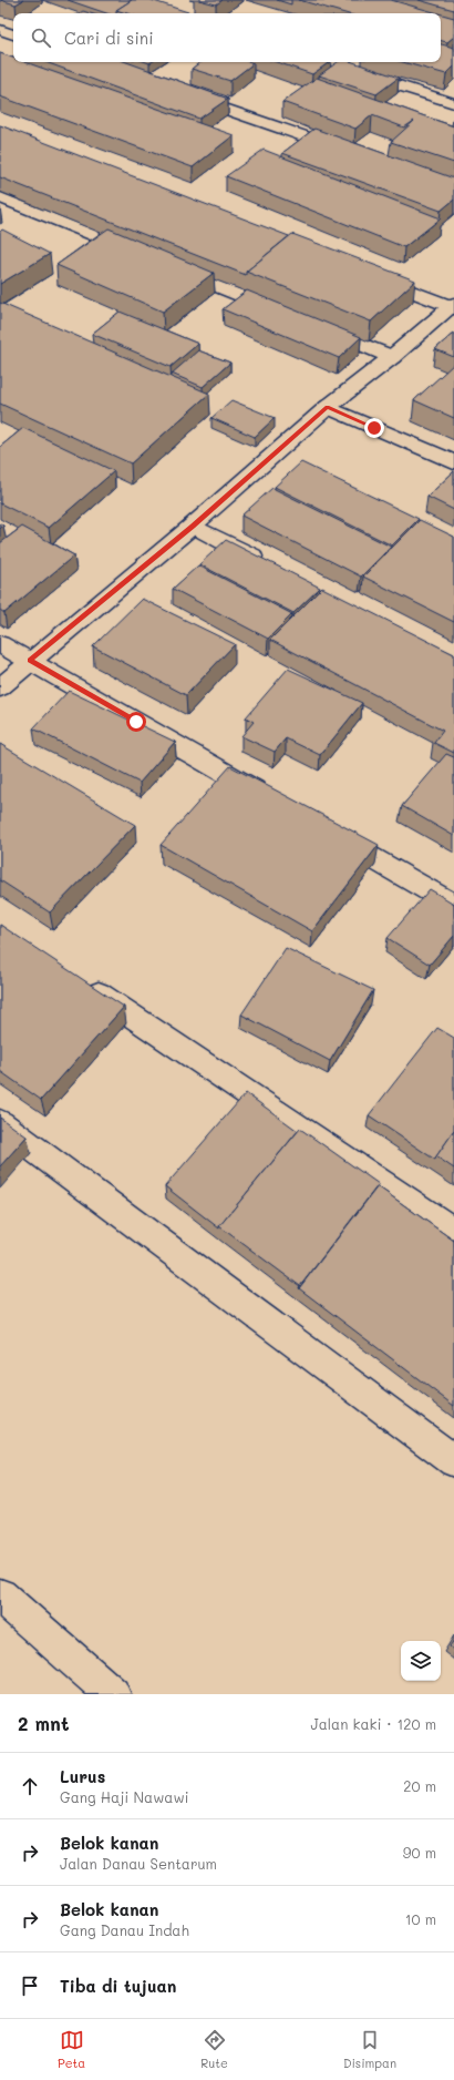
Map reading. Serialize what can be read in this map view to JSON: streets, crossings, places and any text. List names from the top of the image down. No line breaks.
{"page":{"search":"Cari di sini","heading":["2 mnt","Jalan kaki · 120 m"],"list":[["Lurus","Gang Haji Nawawi","20 m"],["Belok kanan","Jalan Danau Sentarum","90 m"],["Belok kanan","Gang Danau Indah","10 m"],"Tiba di tujuan"],"nav":["Peta","Rute","Disimpan"]}}
